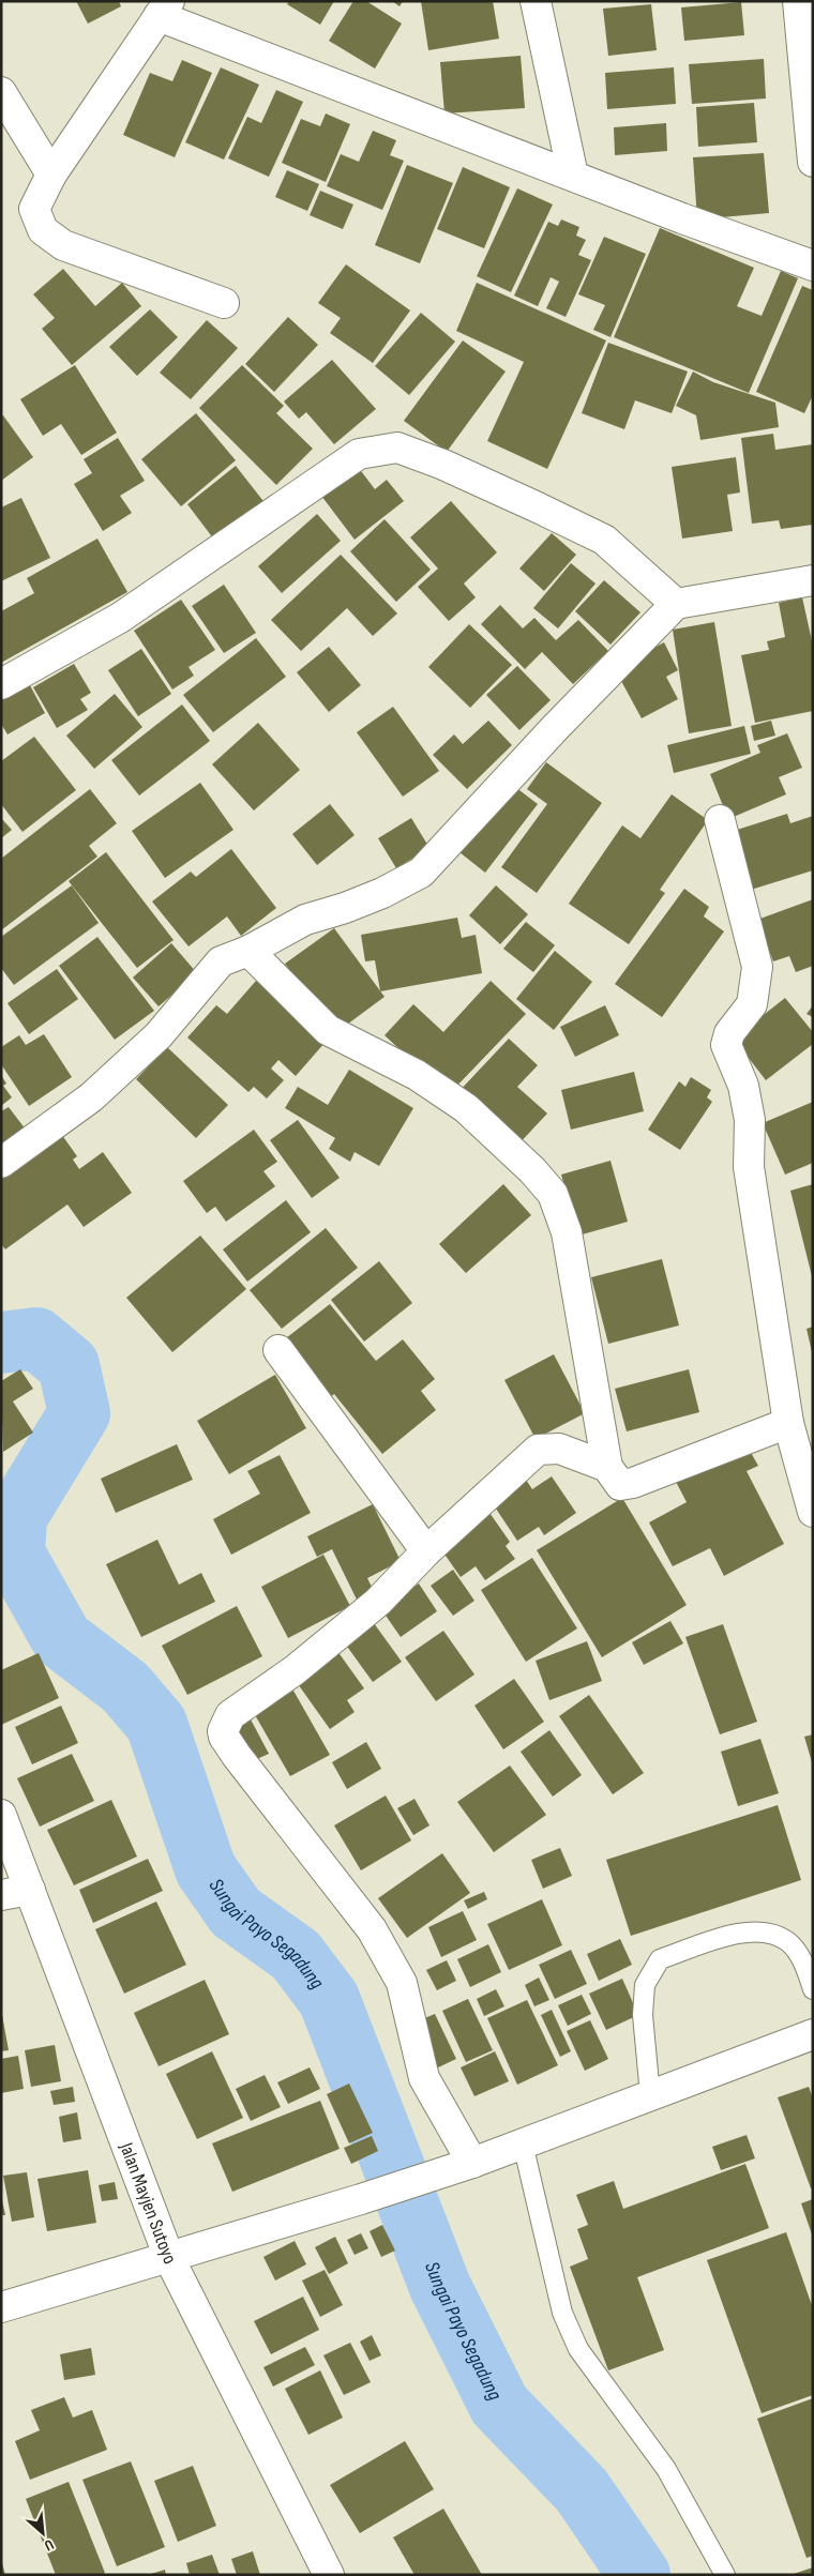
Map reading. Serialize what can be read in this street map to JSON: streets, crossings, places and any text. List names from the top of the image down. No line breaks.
{"streets":{"street":["Jalan Mayjen Sutoyo"]},"water":["Sungai Payo Segadung"],"north":"bottom right"}
